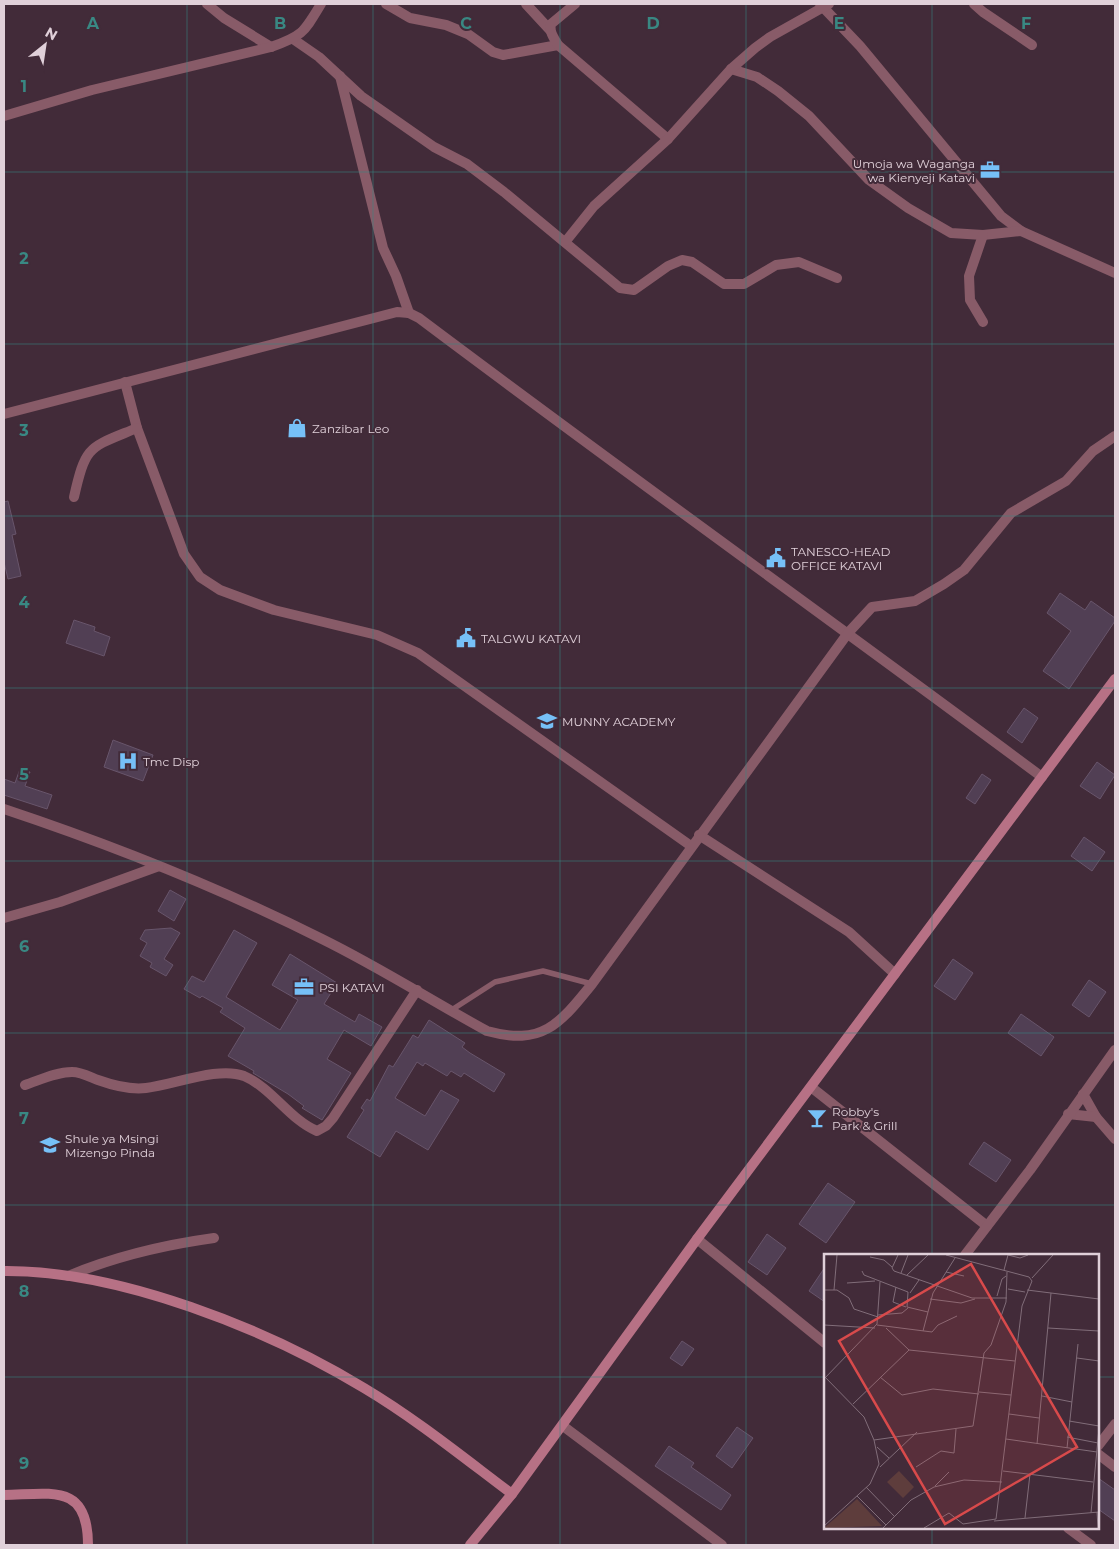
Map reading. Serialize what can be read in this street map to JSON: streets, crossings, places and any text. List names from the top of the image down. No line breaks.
{"places":{"office":["Umoja wa Waganga wa Kienyeji Katavi","PSI KATAVI"],"shop":["Zanzibar Leo"],"public building":["TANESCO-HEAD OFFICE KATAVI","TALGWU KATAVI"],"school or university":["MUNNY ACADEMY","Shule ya Msingi Mizengo Pinda"],"hospital":["Tmc Disp"],"bar":["Robby's Park & Grill"]},"north":"top right","grid":{"columns":["A","B","C","D","E","F"],"rows":["1","2","3","4","5","6","7","8","9"]}}
